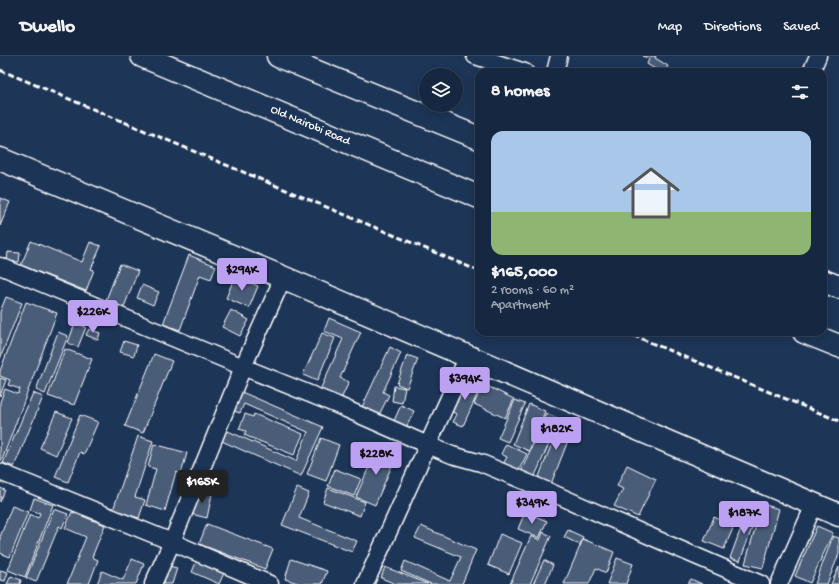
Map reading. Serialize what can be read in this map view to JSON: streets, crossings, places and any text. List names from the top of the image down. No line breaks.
{"streets":{"main road":["Old Nairobi Road"]},"page":{"header":"Dwello","nav":["Map","Directions","Saved"],"heading":"8 homes","list":[{"name":"$165,000","note":"2 rooms · 60 m² · Apartment"}],"price":["$294K","$226K","$394K","$182K","$228K","$165K","$349K","$187K"]}}
